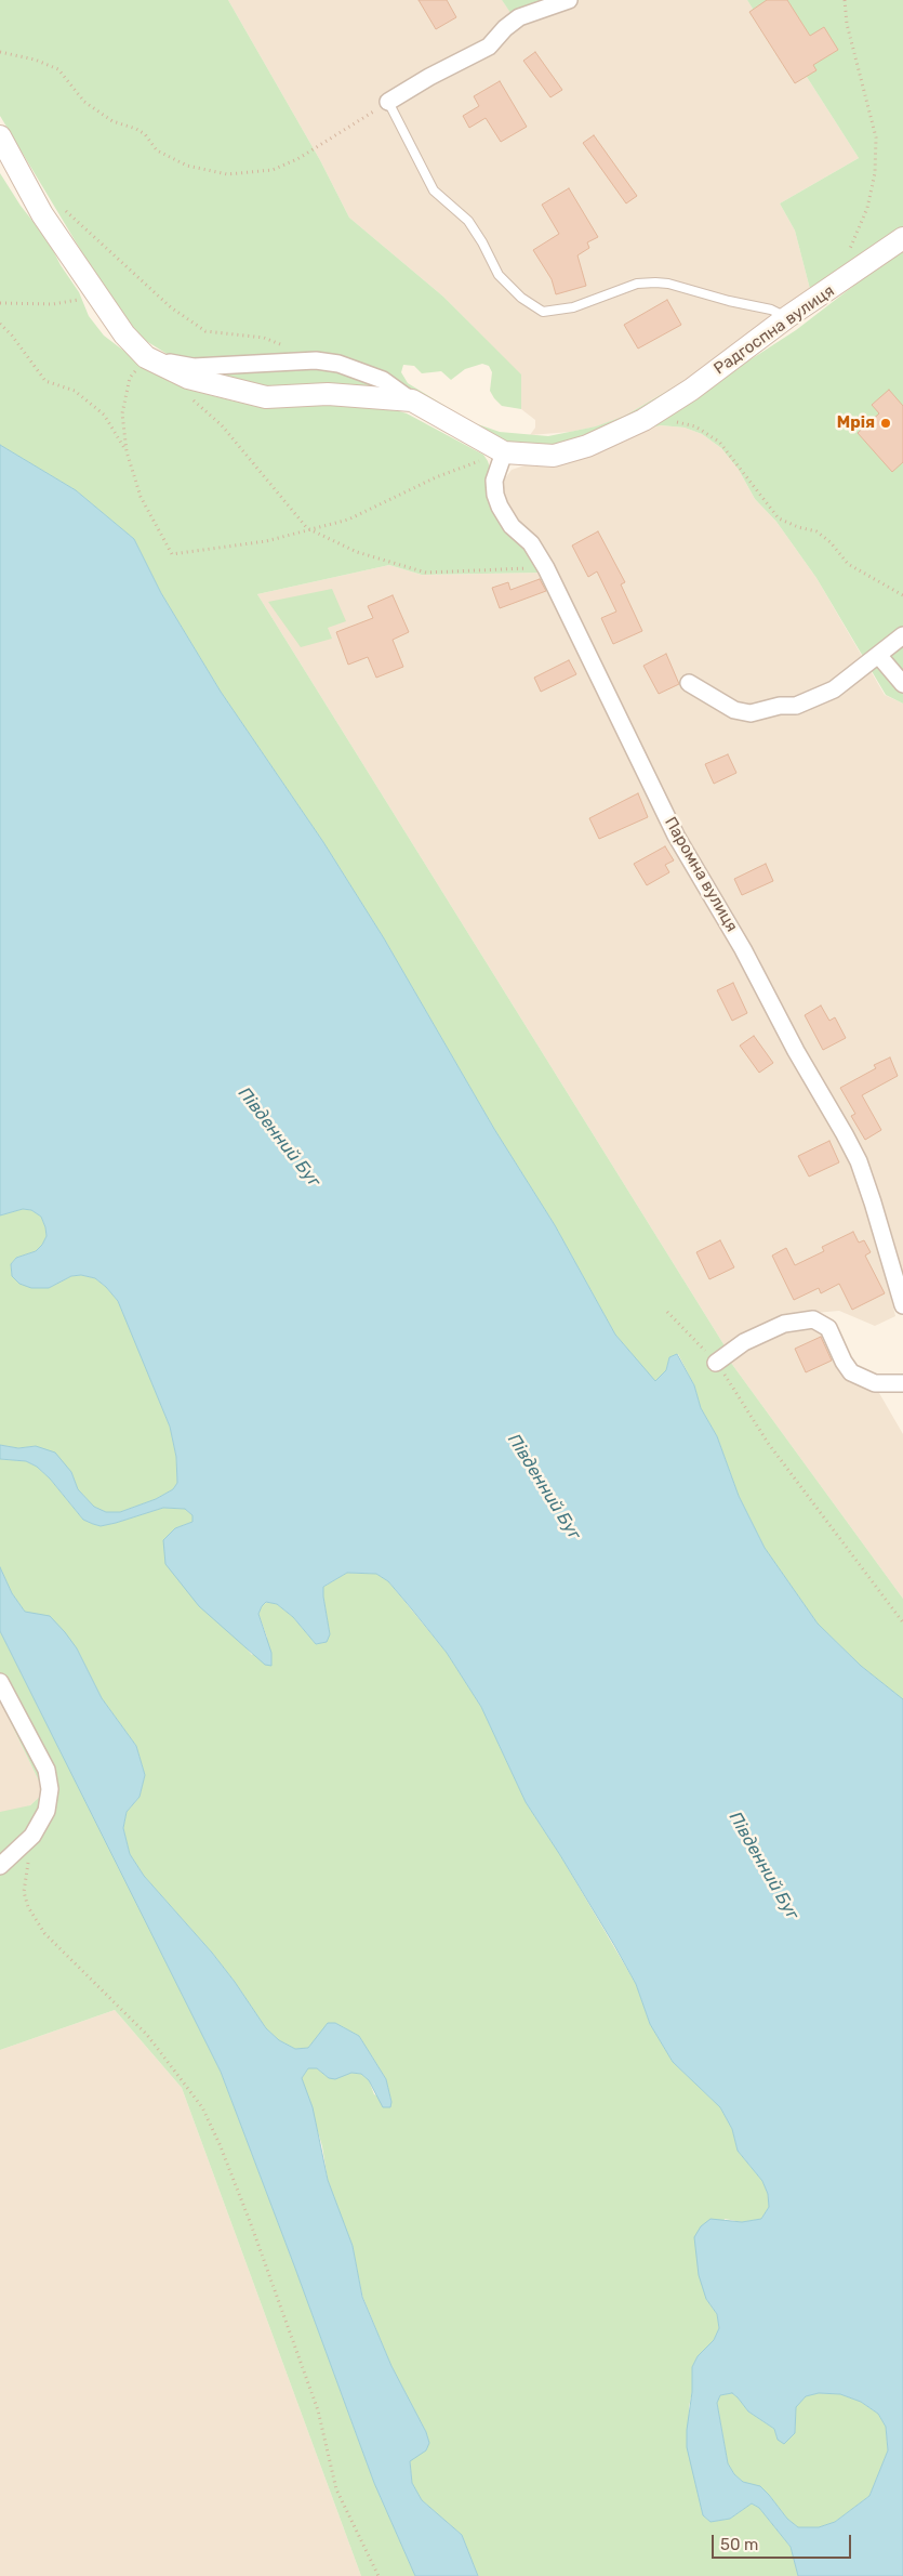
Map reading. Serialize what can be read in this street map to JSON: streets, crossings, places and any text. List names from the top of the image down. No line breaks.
{"streets":{"street":["Радгоспна вулиця","Паромна вулиця"]},"crossings":[["Радгоспна вулиця","Паромна вулиця"]],"water":["Південний Буг"],"places":["Мрія"],"scale_bar":"50 m"}
